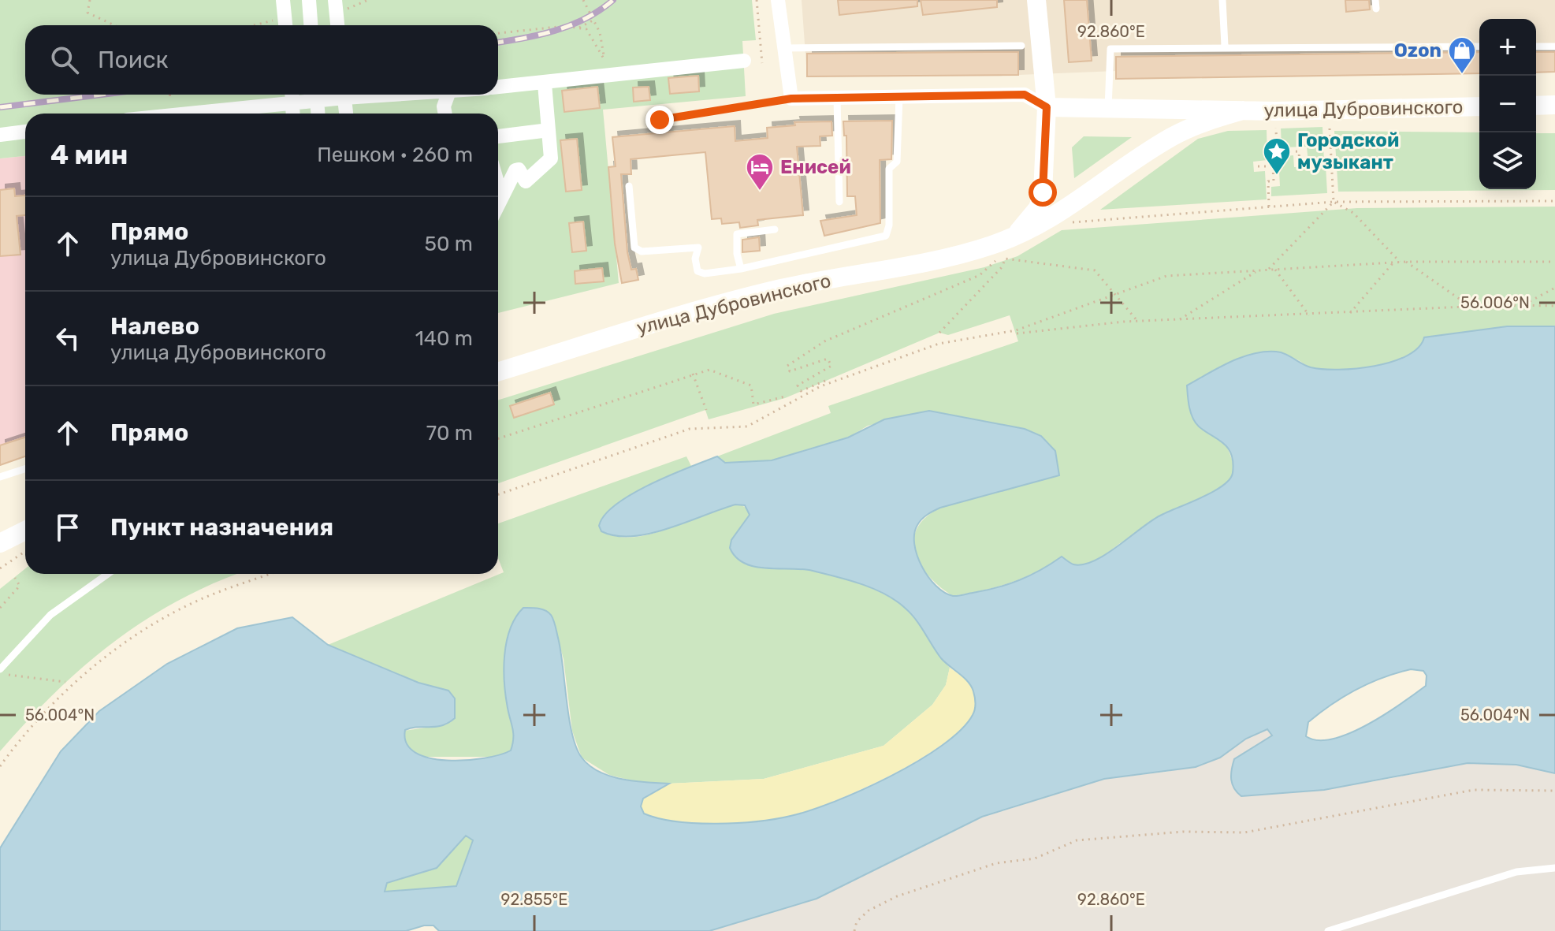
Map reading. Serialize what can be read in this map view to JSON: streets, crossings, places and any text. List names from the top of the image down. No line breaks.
{"streets":{"main road":["улица Дубровинского"]},"places":{"shop":["Ozon"],"place":["Городской музыкант"],"hotel":["Енисей"]},"page":{"map_buttons":["+","−"],"search":"Поиск","heading":["4 мин","Пешком · 260 m"],"list":[["Прямо","улица Дубровинского","50 m"],["Налево","улица Дубровинского","140 m"],["Прямо","70 m"],"Пункт назначения"]},"coordinates":["92.860°E","56.006°N","56.004°N","92.855°E"]}
